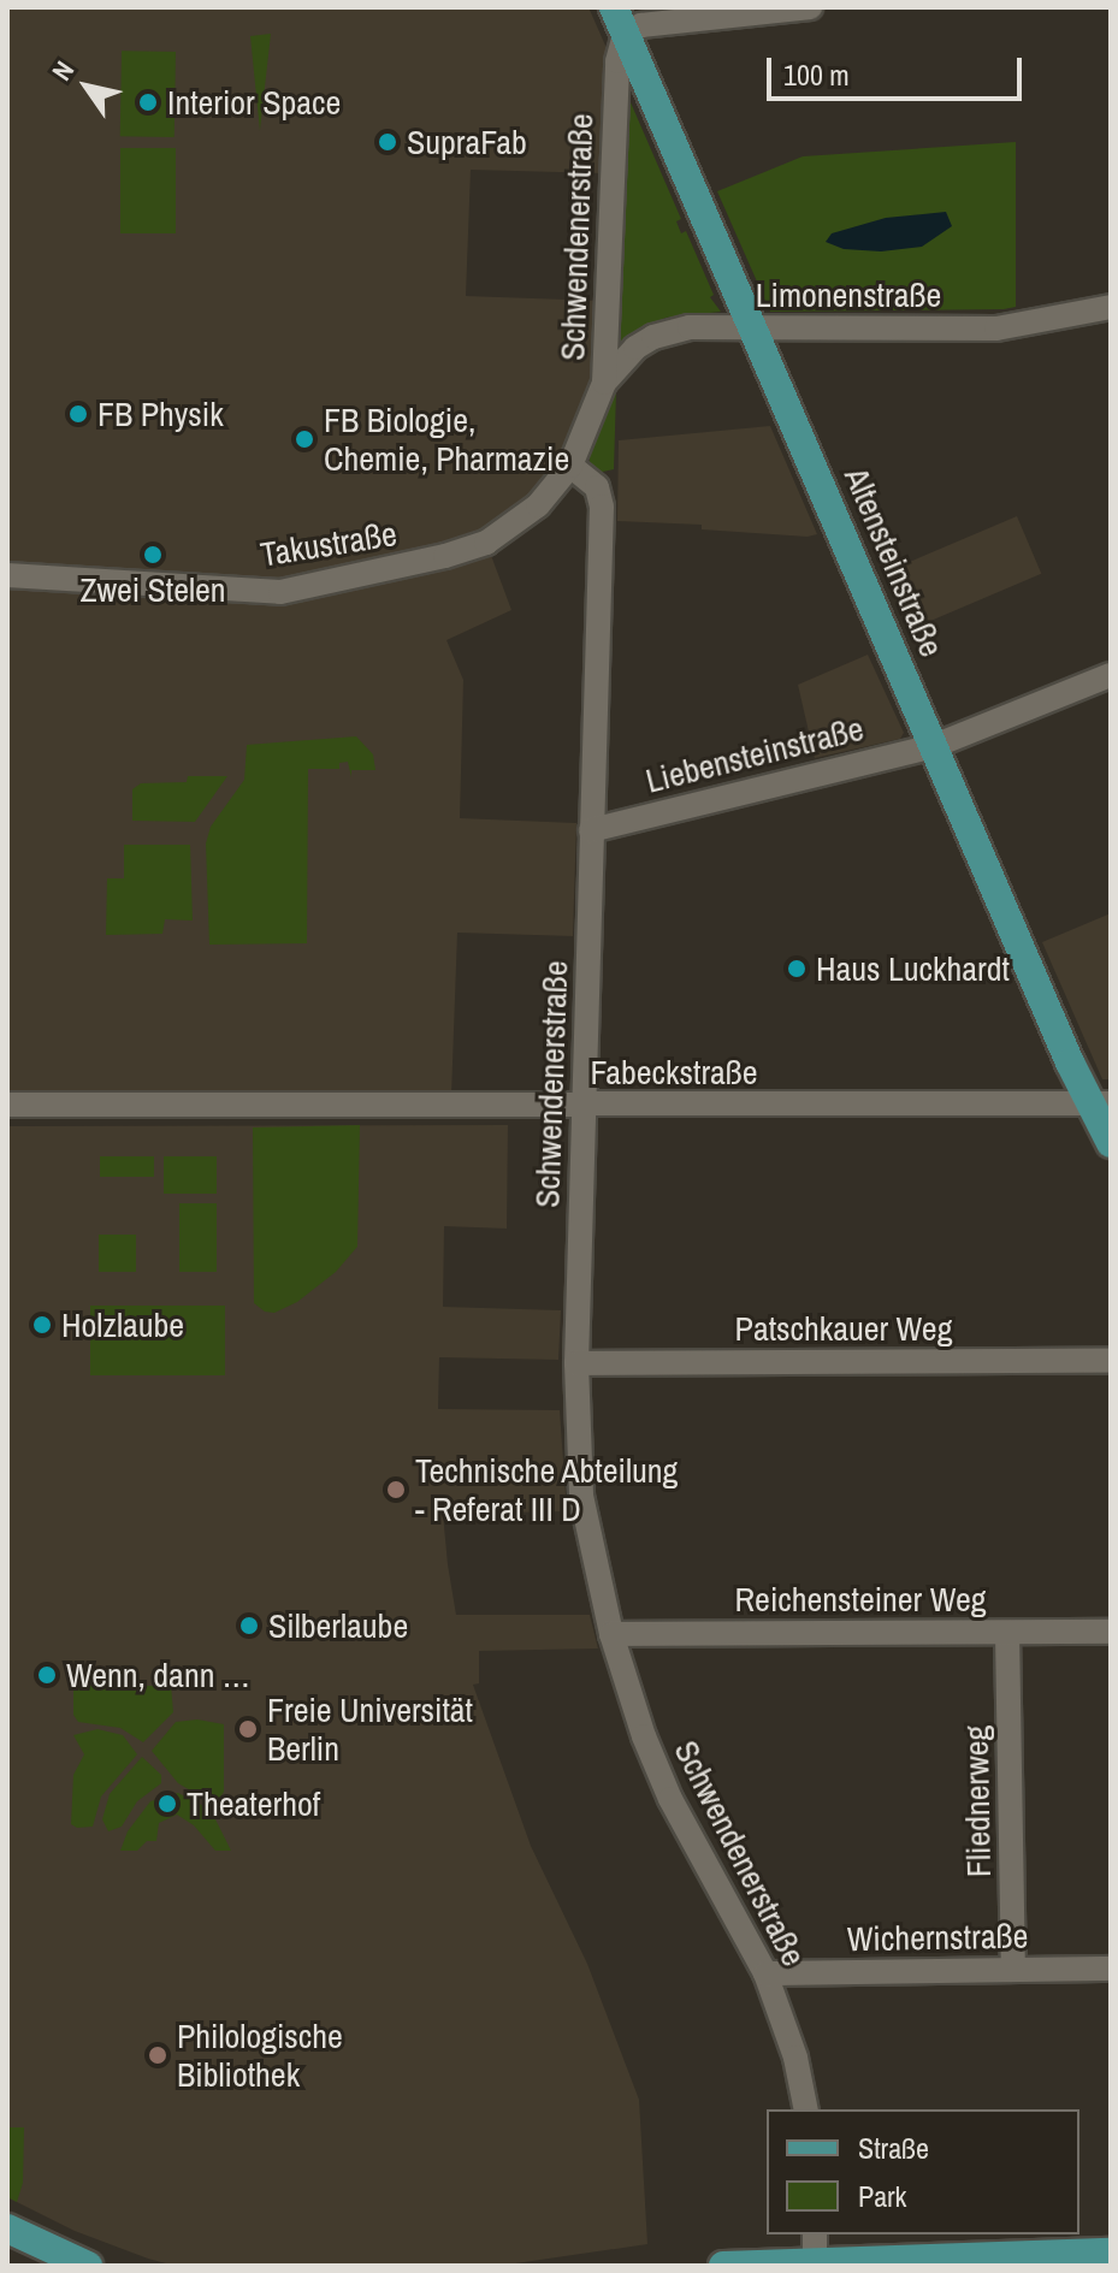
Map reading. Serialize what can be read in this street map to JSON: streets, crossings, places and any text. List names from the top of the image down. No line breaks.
{"streets":{"main road":["Altensteinstraße"],"street":["Schwendenerstraße","Limonenstraße","Takustraße","Liebensteinstraße","Fabeckstraße","Patschkauer Weg","Reichensteiner Weg","Fliednerweg","Wichernstraße"]},"crossings":[["Schwendenerstraße","Limonenstraße"],["Schwendenerstraße","Takustraße"],["Schwendenerstraße","Altensteinstraße"],["Schwendenerstraße","Liebensteinstraße"],["Schwendenerstraße","Fabeckstraße"],["Schwendenerstraße","Patschkauer Weg"],["Schwendenerstraße","Reichensteiner Weg"],["Schwendenerstraße","Wichernstraße"],["Limonenstraße","Altensteinstraße"],["Altensteinstraße","Liebensteinstraße"],["Altensteinstraße","Fabeckstraße"],["Reichensteiner Weg","Fliednerweg"],["Fliednerweg","Wichernstraße"]],"places":["Interior Space","SupraFab","FB Physik","FB Biologie, Chemie, Pharmazie","Zwei Stelen","Haus Luckhardt","Holzlaube","Technische Abteilung - Referat III D","Silberlaube","Wenn, dann …","Freie Universität Berlin","Theaterhof","Philologische Bibliothek"],"legend":["Straße","Park"],"scale_bar":"100 m","north":"top left"}
